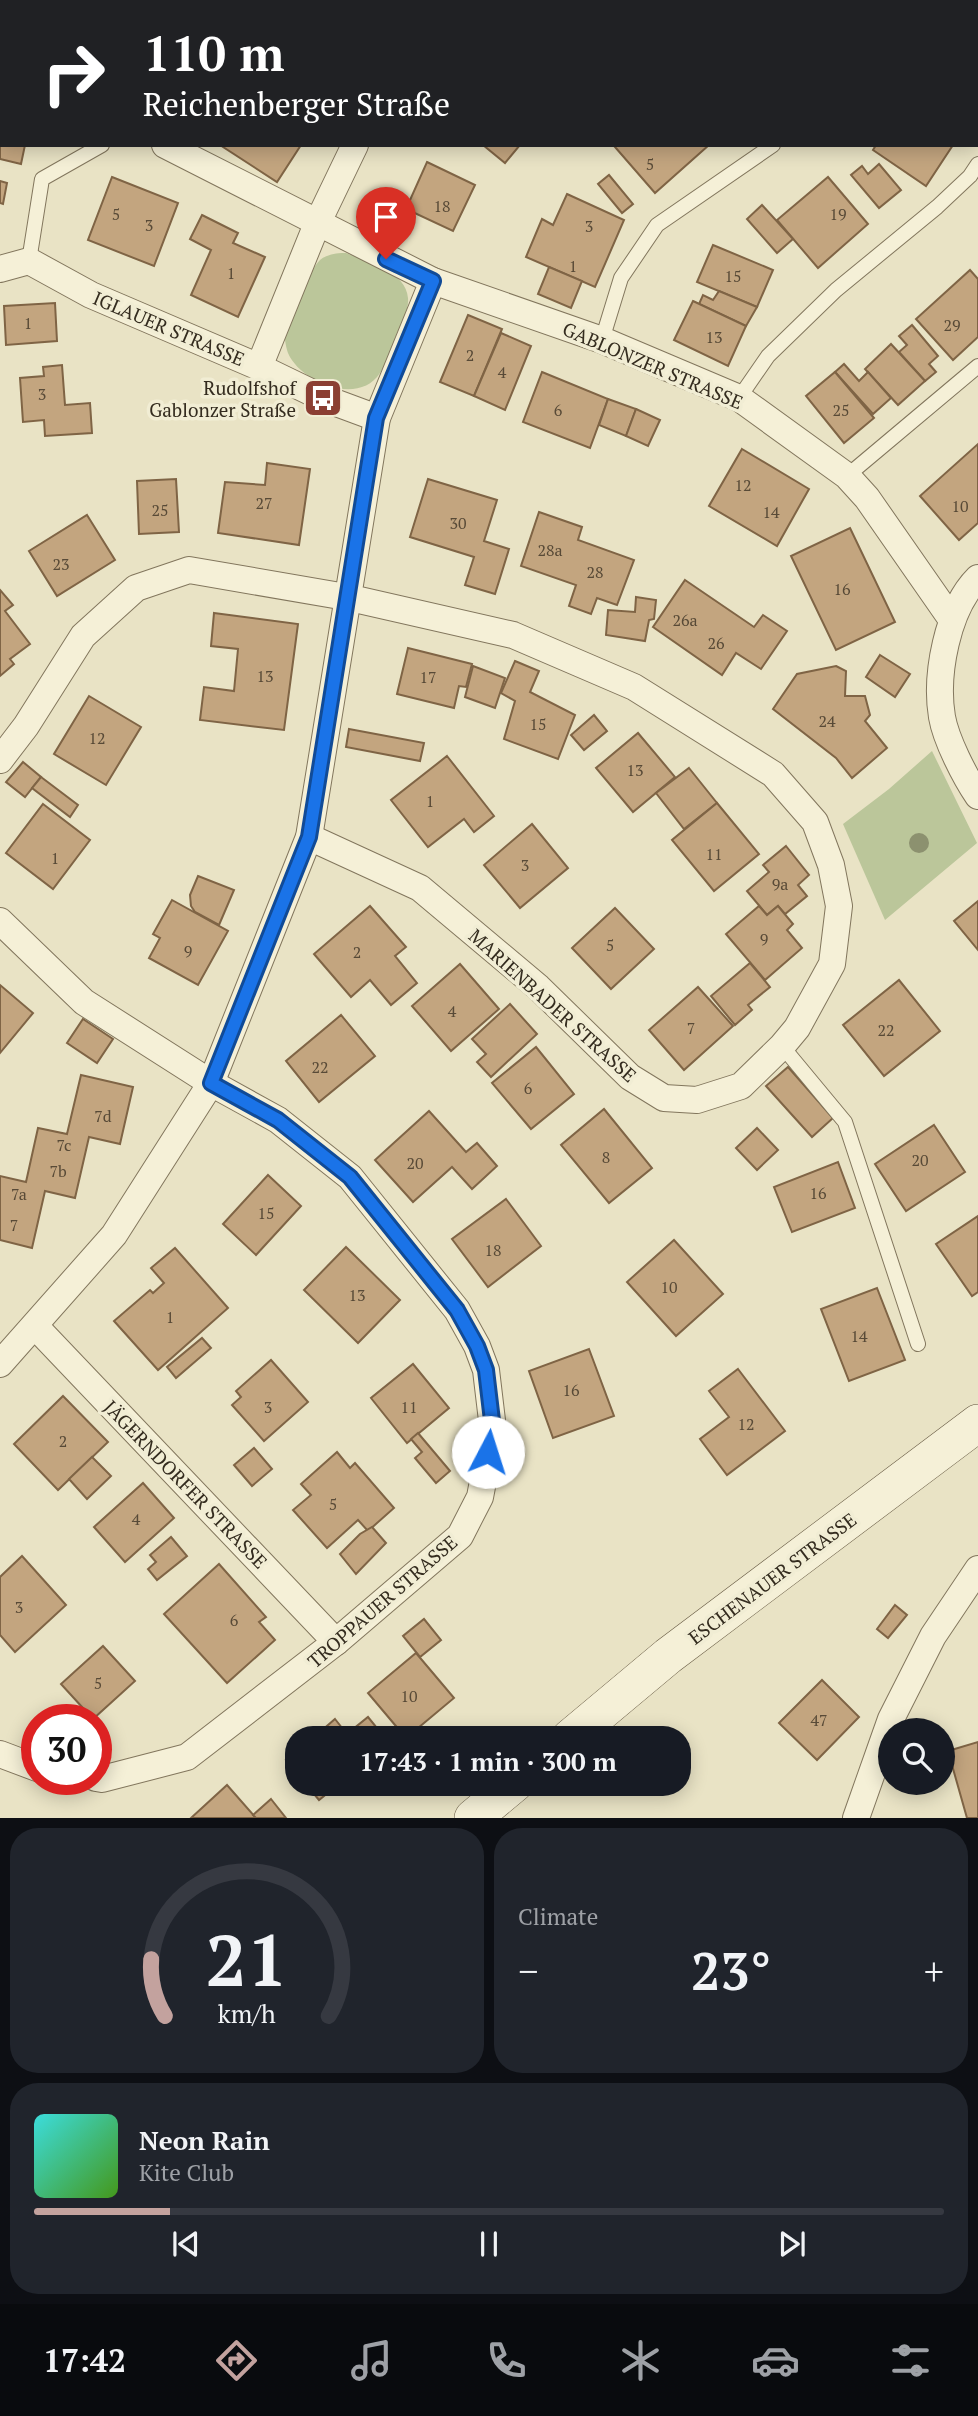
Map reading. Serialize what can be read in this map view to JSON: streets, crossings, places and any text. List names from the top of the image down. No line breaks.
{"streets":{"main road":["ESCHENAUER STRASSE"],"street":["IGLAUER STRASSE","GABLONZER STRASSE","MARIENBADER STRASSE","JÄGERNDORFER STRASSE","TROPPAUER STRASSE"]},"crossings":[["JÄGERNDORFER STRASSE","TROPPAUER STRASSE"]],"places":{"bus stop":["Rudolfshof Gablonzer Straße"]},"house_numbers":["5","18","5","19","3","3","1","1","15","1","29","13","2","4","3","6","25","12","27","10","25","14","30","28a","23","28","16","26a","26","13","17","24","15","12","13","1","11","1","3","9a","9","5","9","2","4","7","22","22","6","7d","7c","8","20","20","7b","16","7a","15","7","18","10","13","1","14","16","3","11","12","2","5","4","3","6","5","10","47"],"page":{"turn":["110 m","Reichenberger Straße"],"limit":"30","trip":"17:43 · 1 min · 300 m","tile":"Climate","heat":["−","23°","+"],"song":["Neon Rain","Kite Club"],"tabs":"17:42","gauge":["21","km/h"]}}
